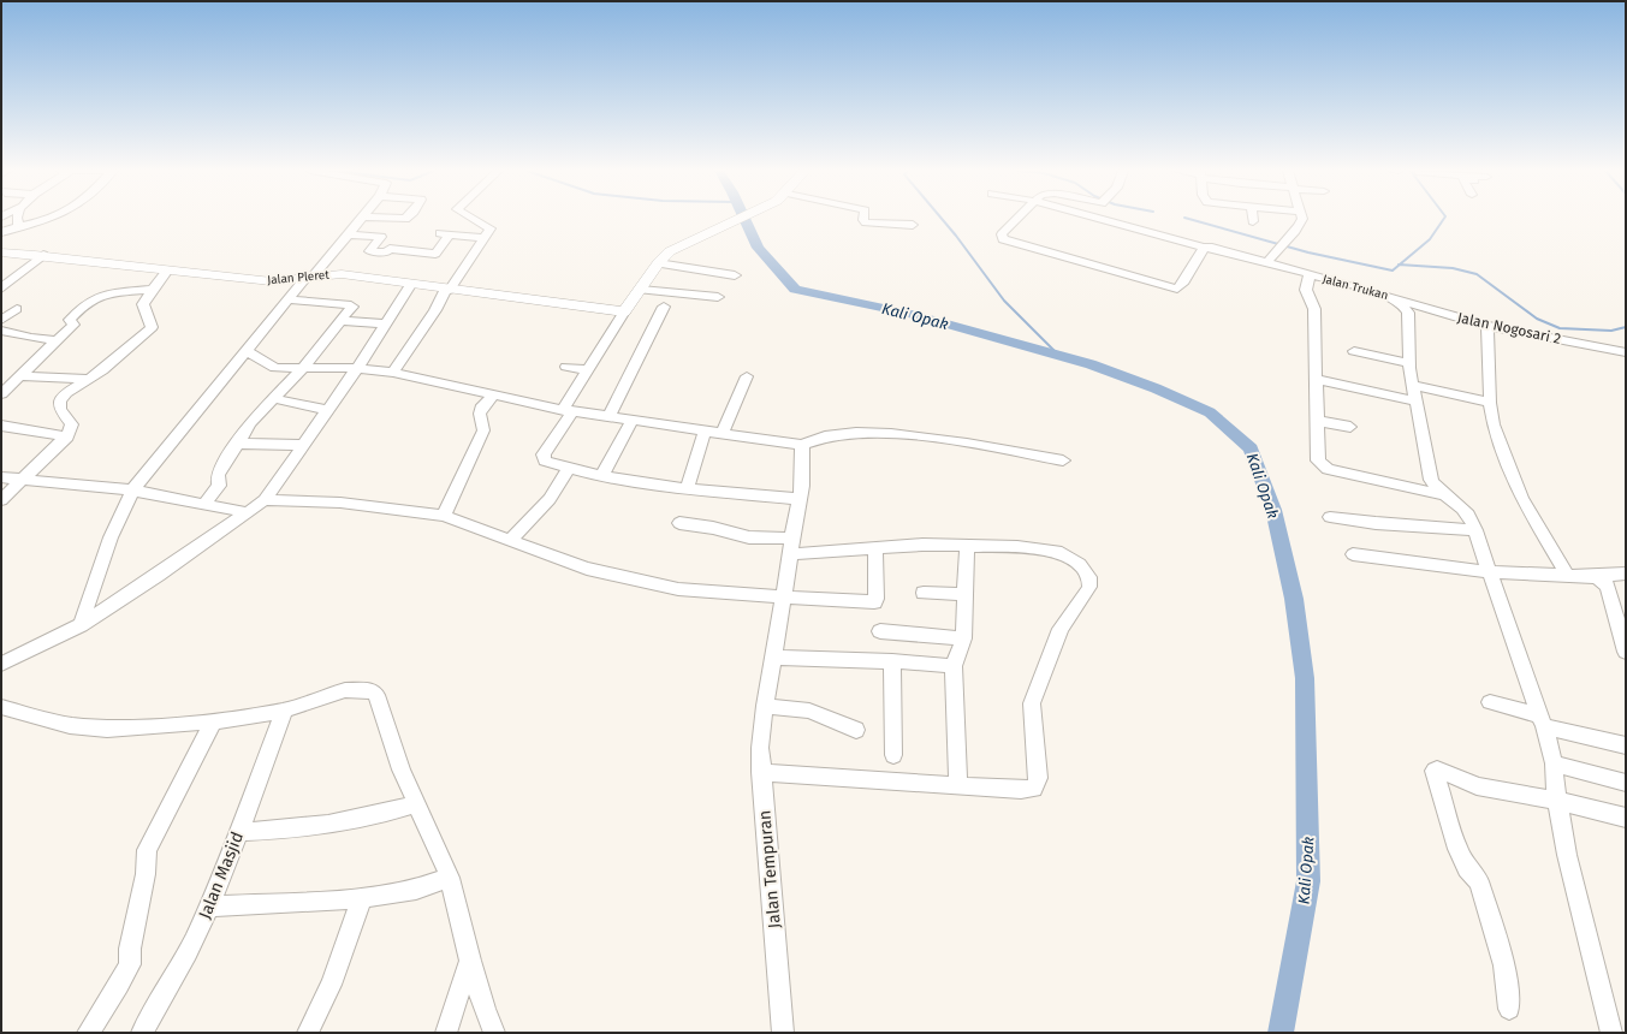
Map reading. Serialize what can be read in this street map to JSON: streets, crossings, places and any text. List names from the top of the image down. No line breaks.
{"streets":{"main road":["Jalan Pleret"],"street":["Jalan Trukan","Jalan Nogosari 2","Jalan Tempuran","Jalan Masjid"]},"crossings":[["Jalan Trukan","Jalan Nogosari 2"]],"water":["Kali Opak"]}
